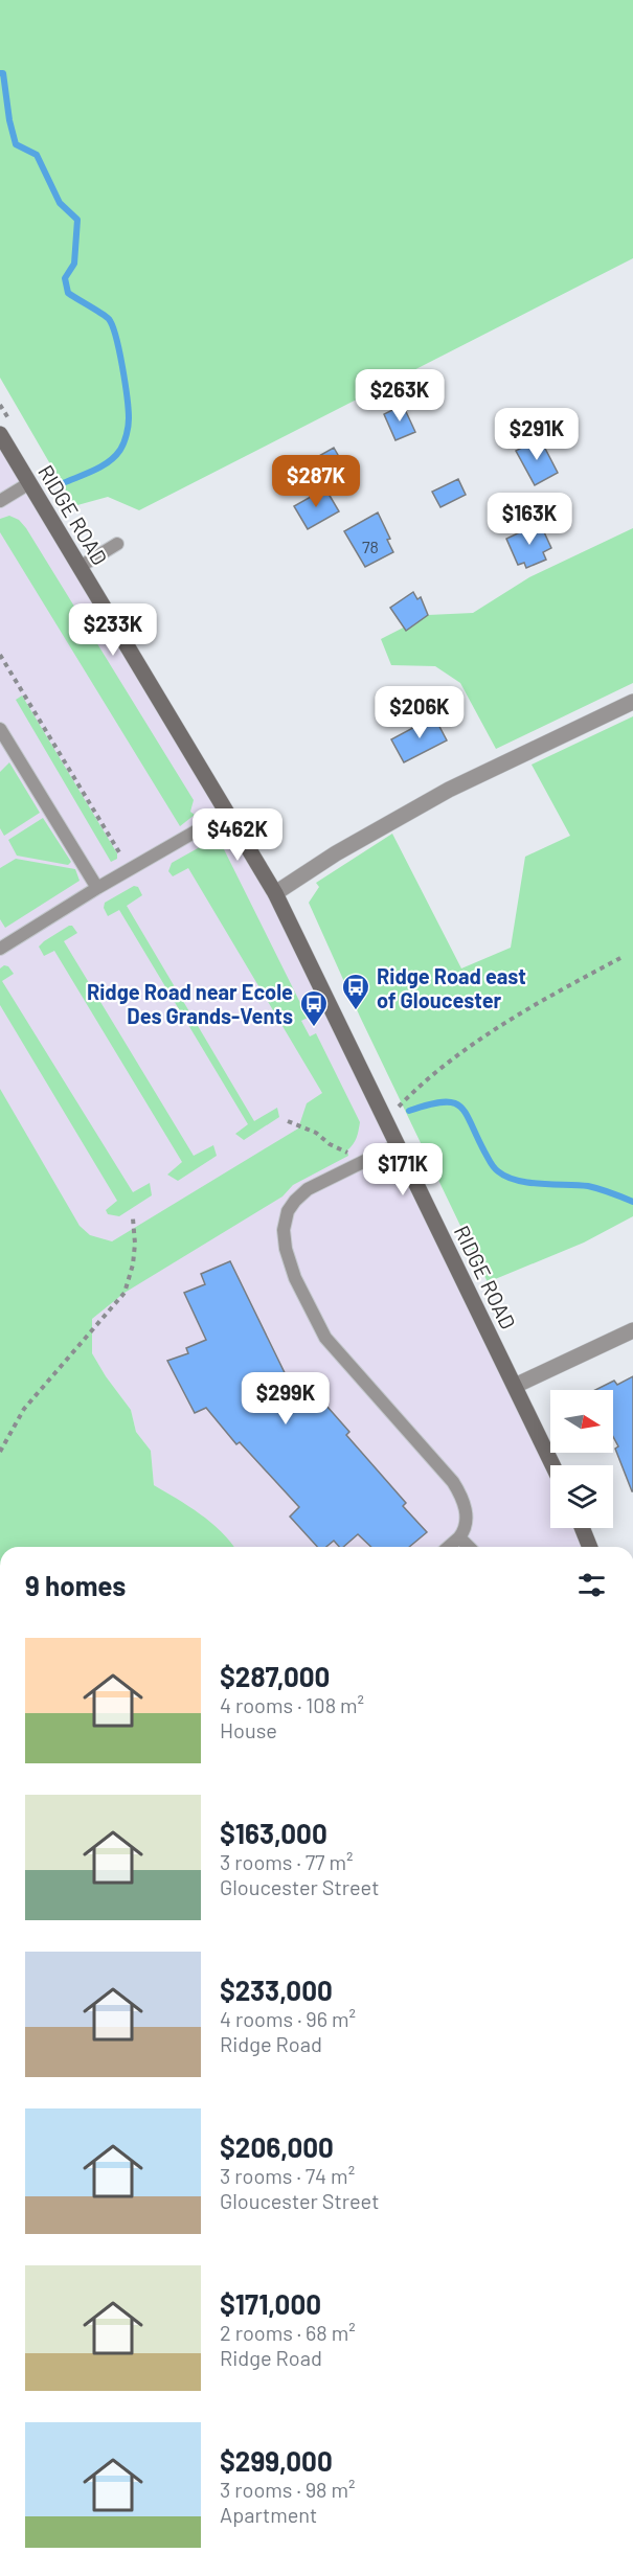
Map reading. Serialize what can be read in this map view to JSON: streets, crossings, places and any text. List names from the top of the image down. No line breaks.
{"streets":{"street":["RIDGE ROAD"]},"places":{"bus stop":["Ridge Road east of Gloucester","Ridge Road near Ecole Des Grands-Vents"]},"house_numbers":["78"],"north":"right","page":{"price":["$263K","$291K","$287K","$163K","$233K","$206K","$462K","$171K","$299K"],"heading":"9 homes","list":[{"name":"$287,000","note":"4 rooms · 108 m² · House"},{"name":"$163,000","note":"3 rooms · 77 m² · Gloucester Street"},{"name":"$233,000","note":"4 rooms · 96 m² · Ridge Road"},{"name":"$206,000","note":"3 rooms · 74 m² · Gloucester Street"},{"name":"$171,000","note":"2 rooms · 68 m² · Ridge Road"},{"name":"$299,000","note":"3 rooms · 98 m² · Apartment"}]}}
